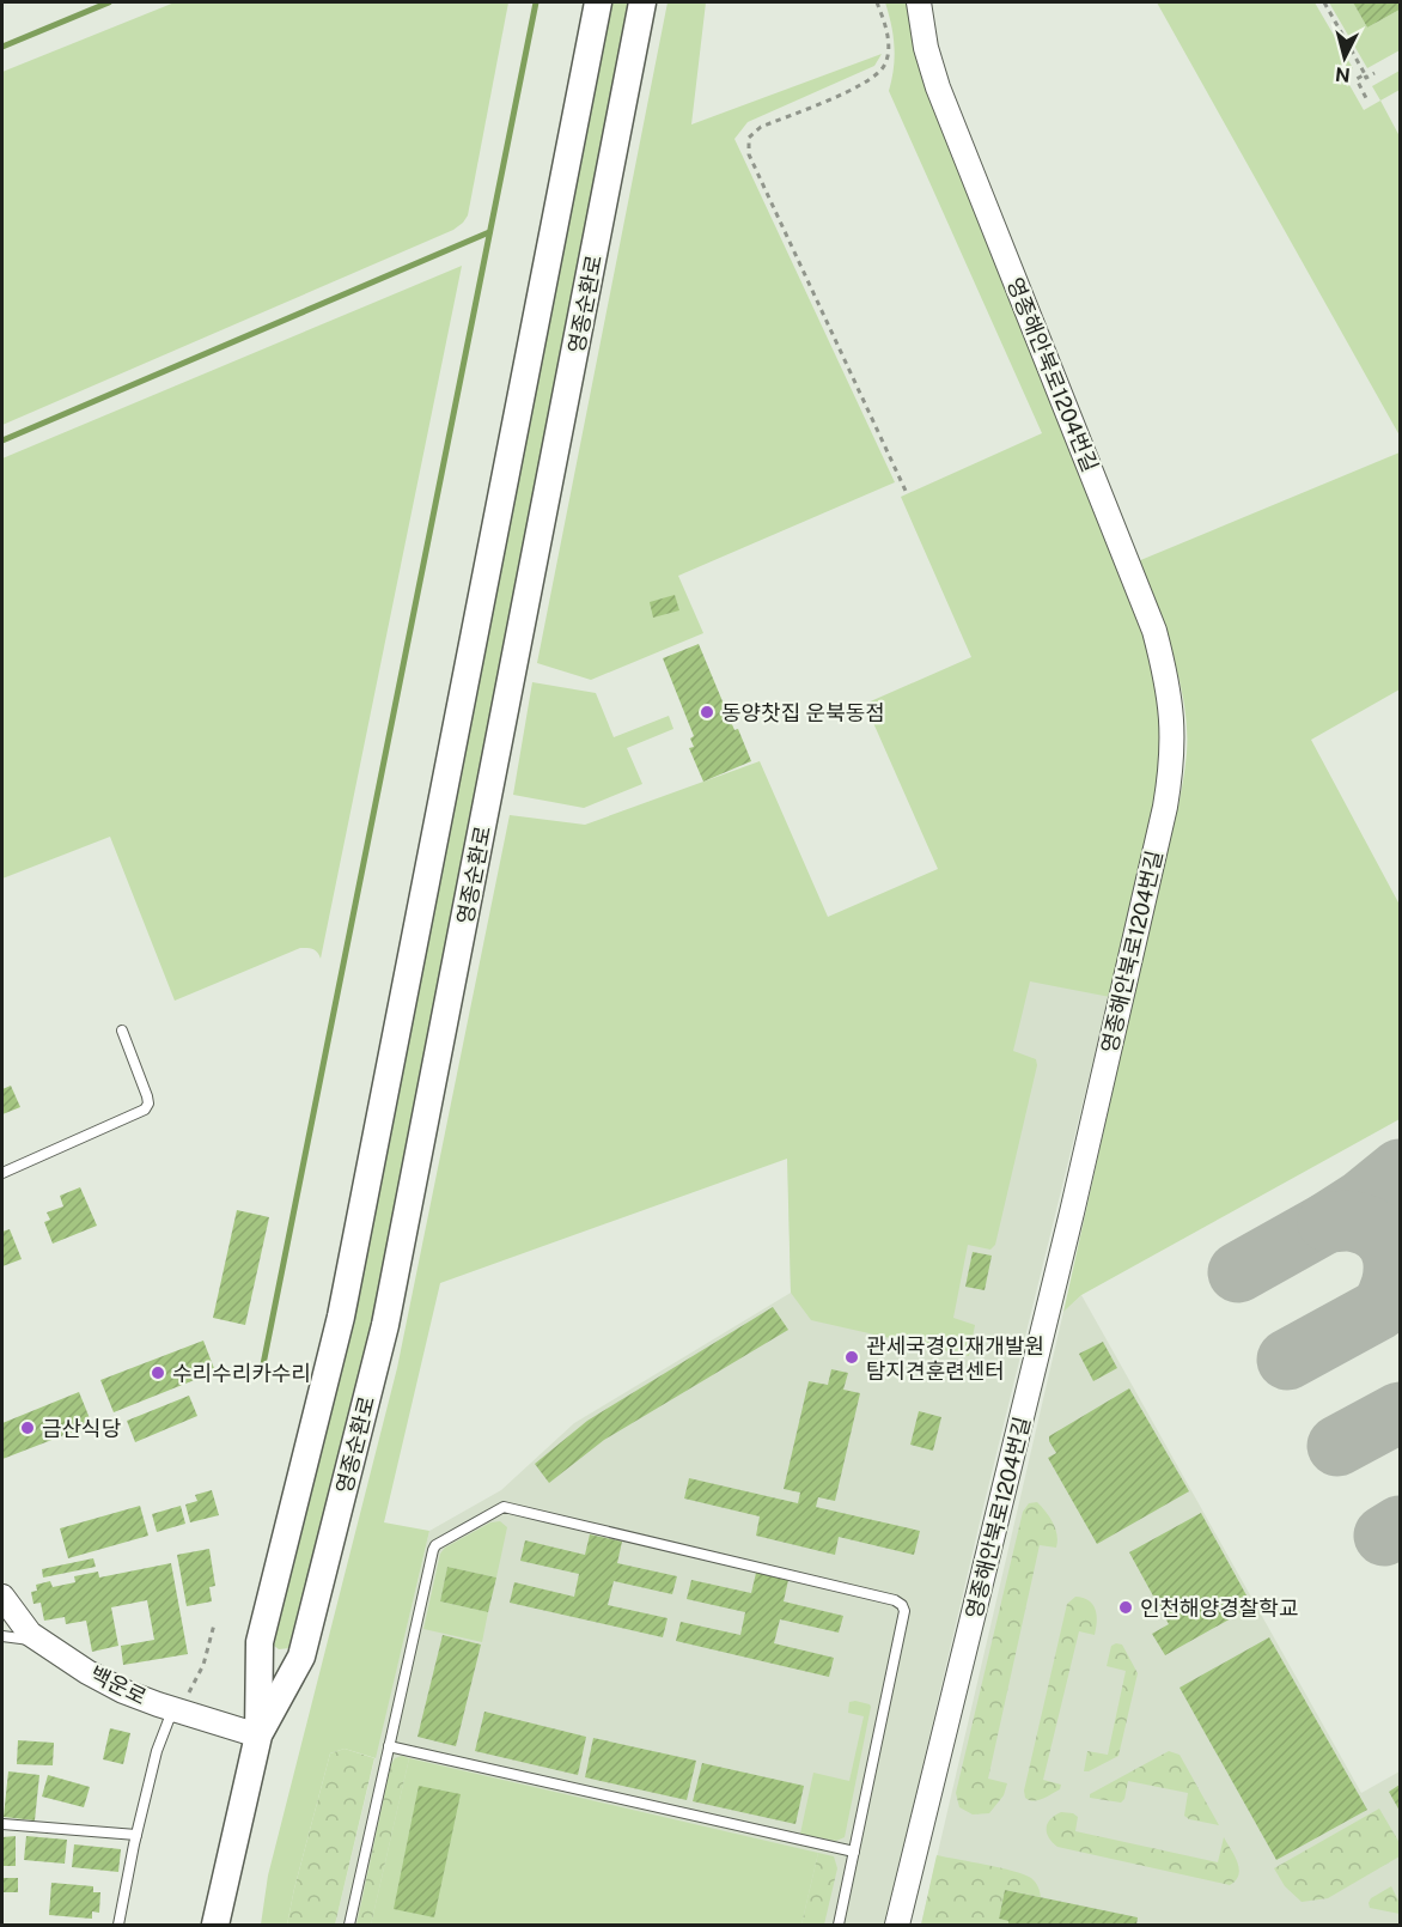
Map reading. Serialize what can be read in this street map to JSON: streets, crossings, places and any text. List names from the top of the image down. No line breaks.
{"streets":{"main road":["영종순환로"],"street":["영종해안북로1204번길","백운로"]},"crossings":[["영종순환로","백운로"]],"places":["동양찻집 운북동점","관세국경인재개발원 탐지견훈련센터","수리수리카수리","금산식당","인천해양경찰학교"],"north":"bottom"}
